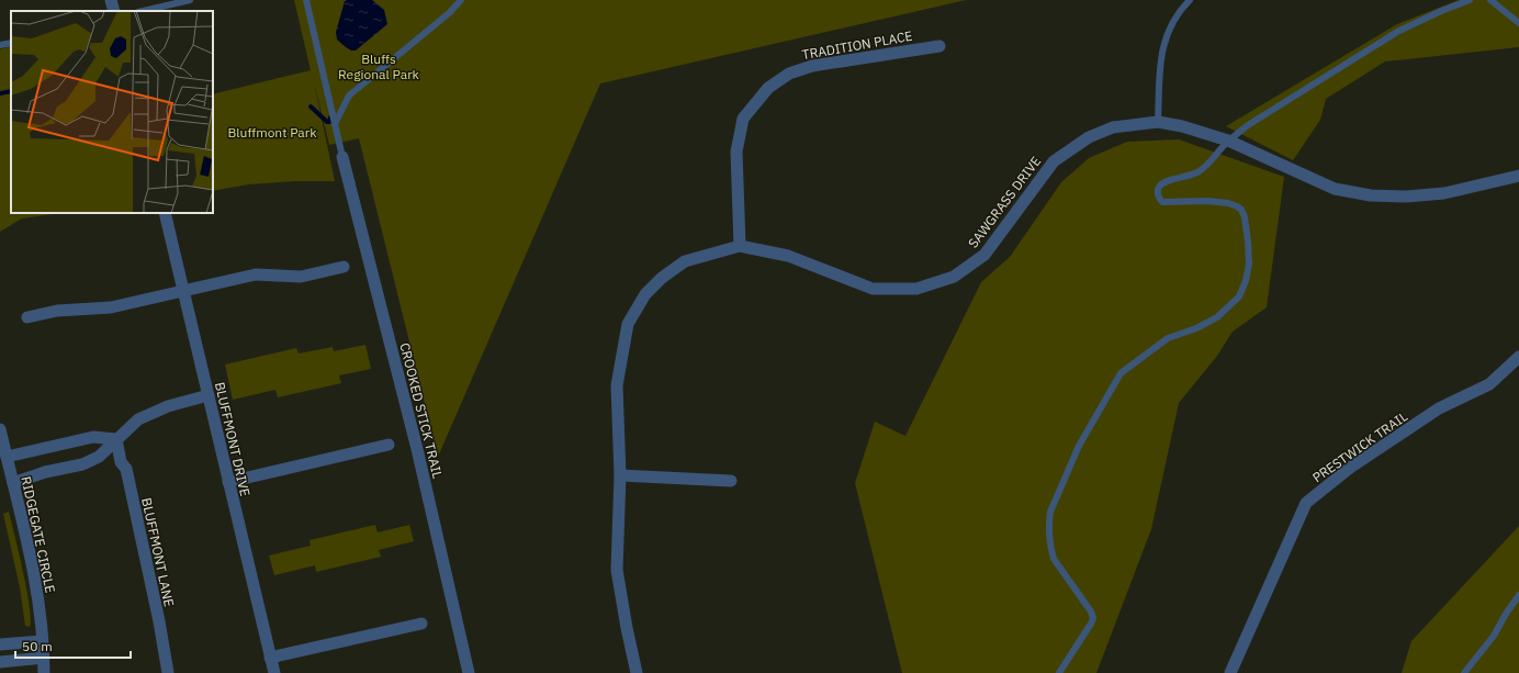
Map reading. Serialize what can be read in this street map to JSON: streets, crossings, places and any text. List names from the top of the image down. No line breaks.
{"streets":{"street":["TRADITION PLACE","SAWGRASS DRIVE","CROOKED STICK TRAIL","BLUFFMONT DRIVE","PRESTWICK TRAIL","RIDGEGATE CIRCLE","BLUFFMONT LANE"]},"crossings":[["TRADITION PLACE","SAWGRASS DRIVE"]],"parks":["Bluffs Regional Park","Bluffmont Park"],"scale_bar":"50 m"}
